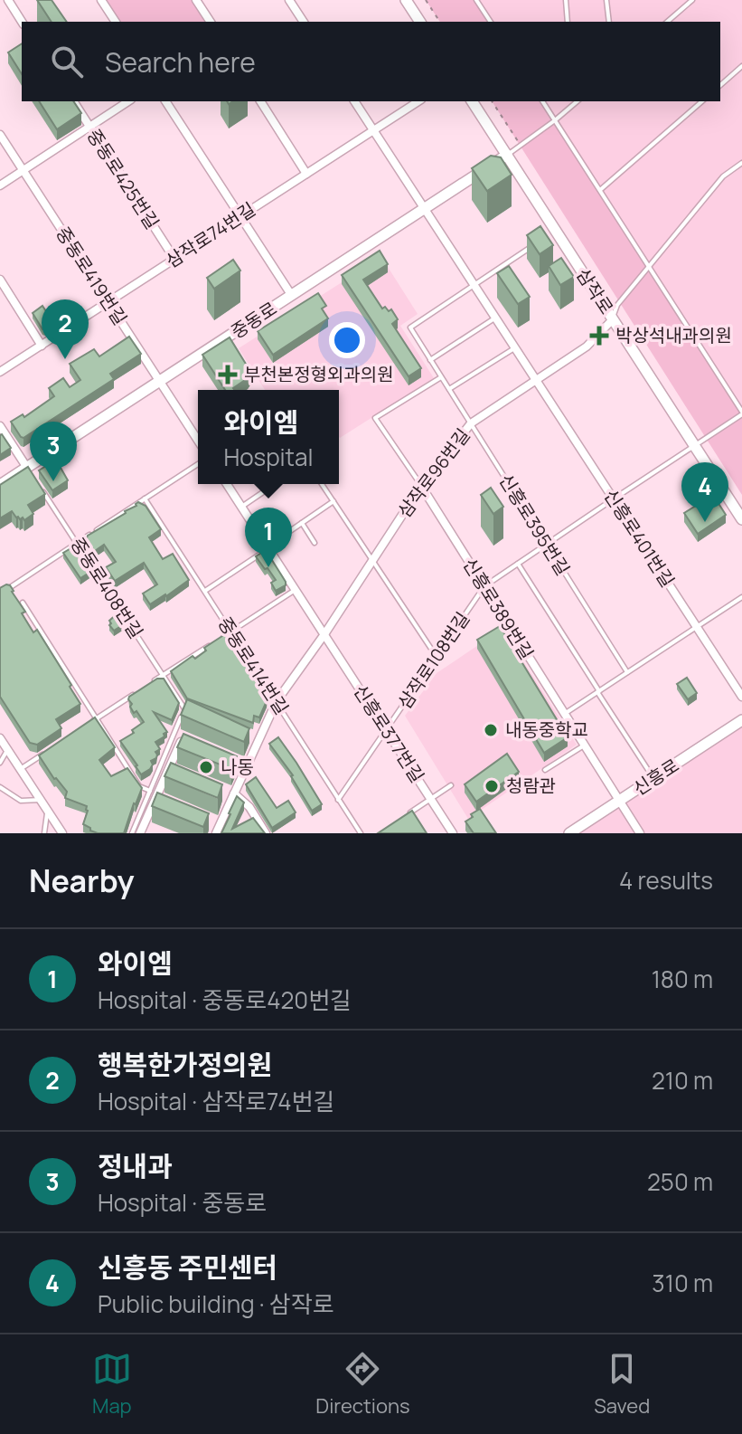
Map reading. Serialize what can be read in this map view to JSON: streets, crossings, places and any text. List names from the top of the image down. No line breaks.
{"streets":{"street":["중동로425번길","삼작로74번길","중동로419번길","삼작로","중동로","삼작로96번길","신흥로401번길","신흥로389번길","신흥로377번길","신흥로"],"lane":["신흥로395번길","중동로408번길","삼작로108번길","중동로414번길"]},"crossings":[["중동로425번길","삼작로74번길"],["삼작로74번길","중동로419번길"],["삼작로74번길","신흥로401번길"],["중동로419번길","중동로"],["삼작로","중동로"],["삼작로","삼작로96번길"],["삼작로","삼작로108번길"],["중동로","신흥로401번길"],["삼작로96번길","신흥로395번길"],["삼작로96번길","신흥로401번길"],["삼작로96번길","신흥로389번길"],["삼작로96번길","중동로414번길"],["삼작로96번길","신흥로377번길"],["신흥로395번길","신흥로401번길"],["신흥로395번길","신흥로389번길"],["신흥로395번길","삼작로108번길"],["신흥로401번길","삼작로108번길"],["신흥로389번길","삼작로108번길"],["신흥로389번길","신흥로"],["삼작로108번길","중동로414번길"],["삼작로108번길","신흥로377번길"]],"places":{"health":["박상석내과의원","부천본정형외과의원"],"other":["내동중학교","나동","청람관"]},"page":{"search":"Search here","pins":["2","3","4","1"],"popup":["와이엠","Hospital"],"heading":["Nearby","4 results"],"list":[{"mark":"1","name":"와이엠","note":"Hospital · 중동로420번길","value":"180 m"},{"mark":"2","name":"행복한가정의원","note":"Hospital · 삼작로74번길","value":"210 m"},{"mark":"3","name":"정내과","note":"Hospital · 중동로","value":"250 m"},{"mark":"4","name":"신흥동 주민센터","note":"Public building · 삼작로","value":"310 m"}],"nav":["Map","Directions","Saved"]}}
